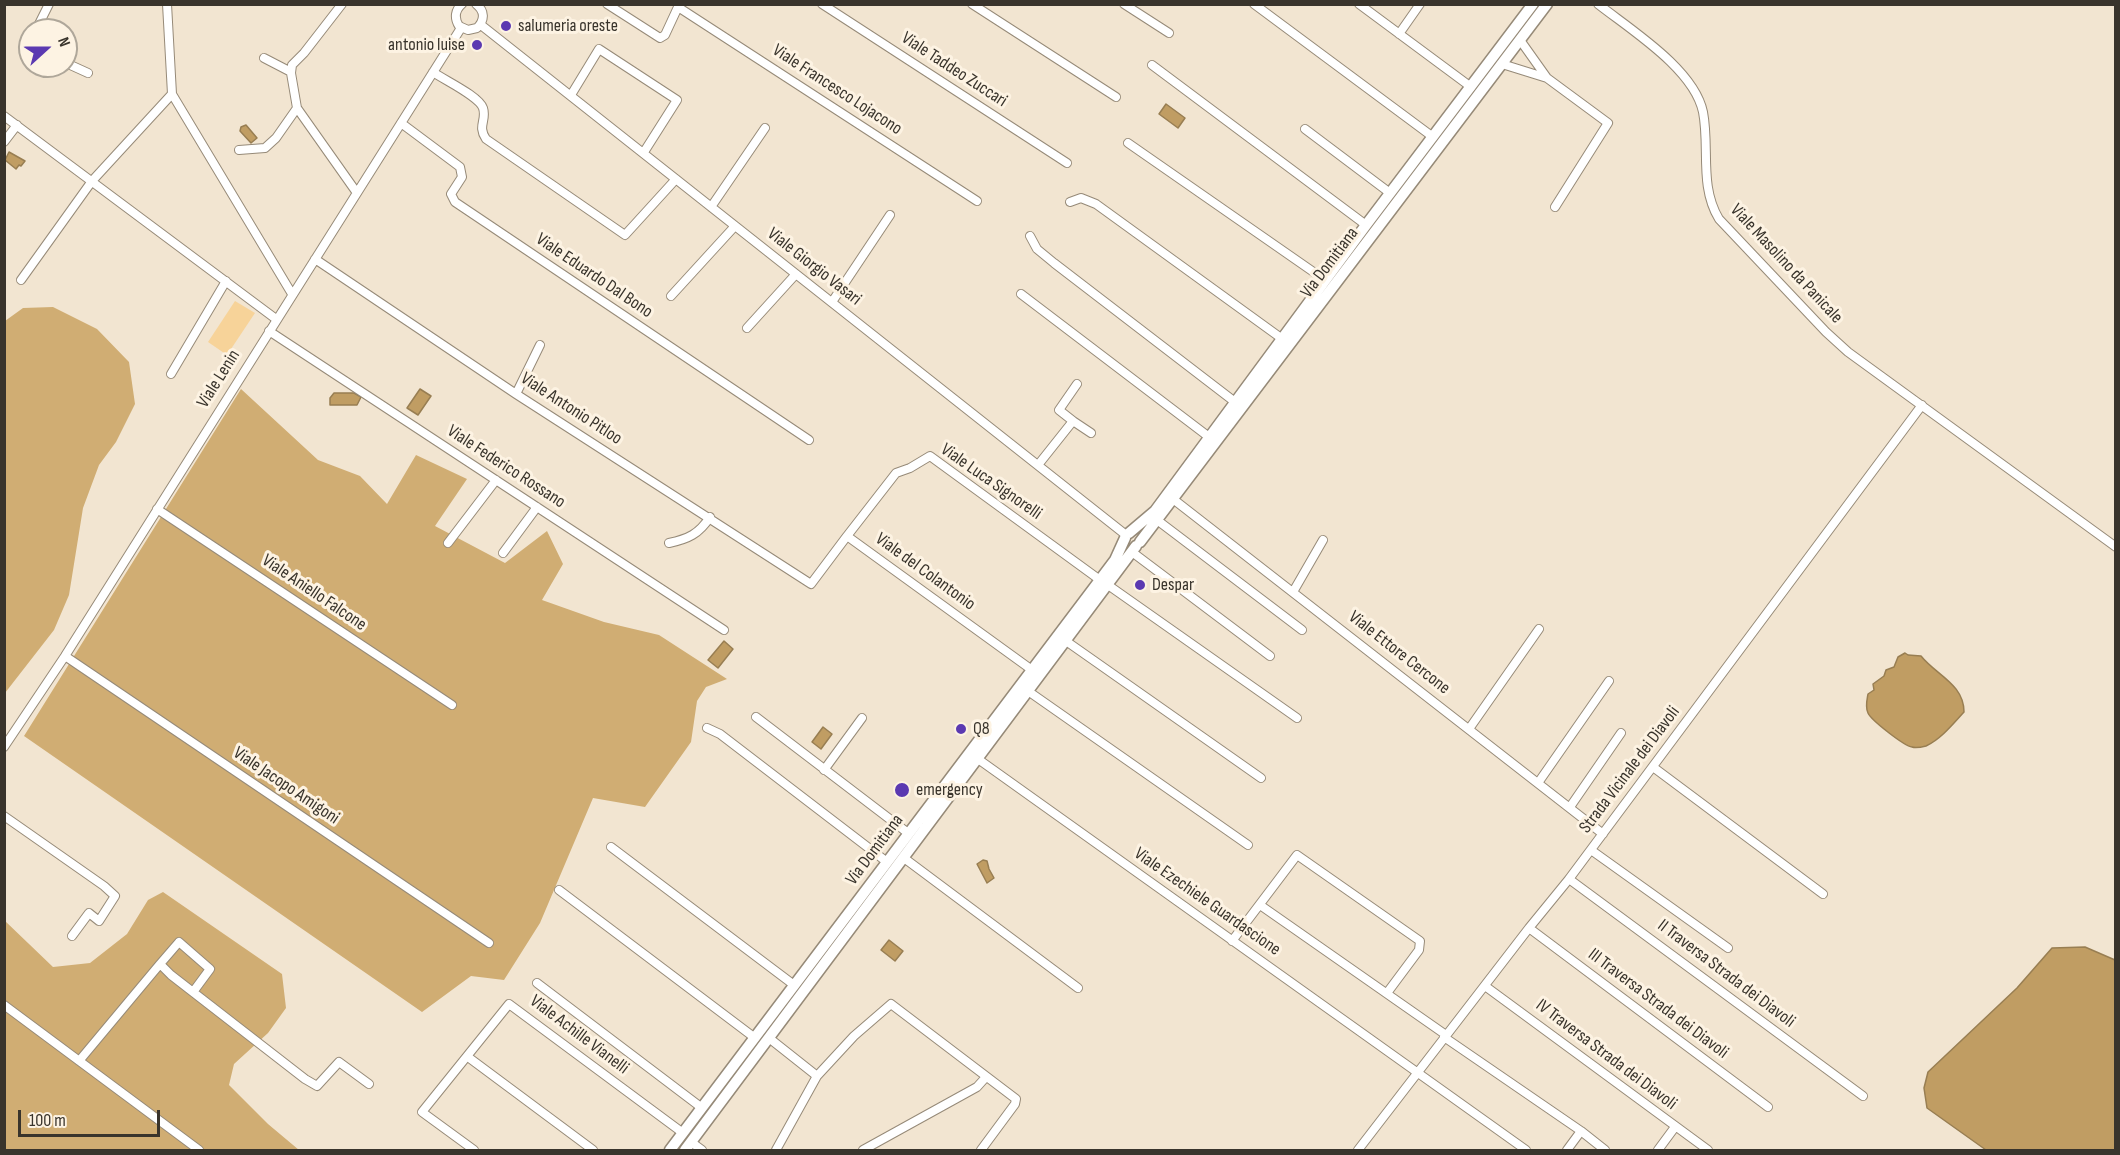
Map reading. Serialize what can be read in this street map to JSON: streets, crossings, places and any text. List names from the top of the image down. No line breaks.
{"streets":{"main road":["Via Domitiana"],"street":["Viale Taddeo Zuccari","Viale Francesco Lojacono","Viale Masolino da Panicale","Viale Giorgio Vasari","Viale Eduardo Dal Bono","Viale Lenin","Viale Antonio Pitloo","Viale Federico Rossano","Viale Luca Signorelli","Viale del Colantonio","Viale Aniello Falcone","Viale Ettore Cercone","Strada Vicinale dei Diavoli","Viale Jacopo Amigoni","Viale Ezechiele Guardascione","II Traversa Strada dei Diavoli","III Traversa Strada dei Diavoli","Viale Achille Vianelli","IV Traversa Strada dei Diavoli"]},"crossings":[["Via Domitiana","Viale Giorgio Vasari"],["Via Domitiana","Viale Luca Signorelli"],["Via Domitiana","Viale del Colantonio"],["Via Domitiana","Viale Ettore Cercone"],["Via Domitiana","Viale Ezechiele Guardascione"],["Via Domitiana","Viale Achille Vianelli"],["Viale Masolino da Panicale","Strada Vicinale dei Diavoli"],["Viale Eduardo Dal Bono","Viale Lenin"],["Viale Lenin","Viale Antonio Pitloo"],["Viale Lenin","Viale Federico Rossano"],["Viale Lenin","Viale Aniello Falcone"],["Viale Lenin","Viale Jacopo Amigoni"],["Viale Antonio Pitloo","Viale del Colantonio"],["Viale Luca Signorelli","Viale del Colantonio"],["Viale Ettore Cercone","Strada Vicinale dei Diavoli"],["Strada Vicinale dei Diavoli","Viale Ezechiele Guardascione"],["Strada Vicinale dei Diavoli","II Traversa Strada dei Diavoli"],["Strada Vicinale dei Diavoli","III Traversa Strada dei Diavoli"],["Strada Vicinale dei Diavoli","IV Traversa Strada dei Diavoli"]],"places":["salumeria oreste","antonio luise","Despar","Q8","emergency"],"scale_bar":"100 m","north":"right"}
